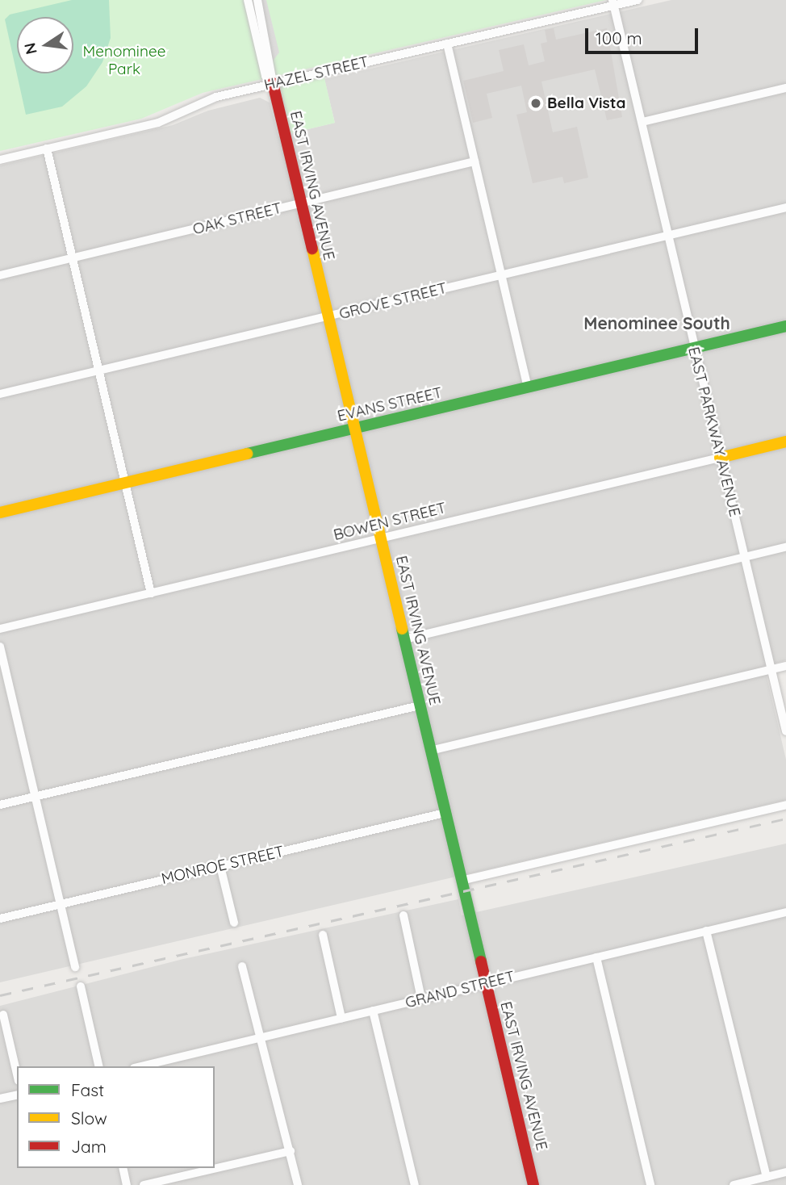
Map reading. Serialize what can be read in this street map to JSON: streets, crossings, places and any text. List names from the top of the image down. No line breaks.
{"streets":{"street":["HAZEL STREET","EAST IRVING AVENUE","OAK STREET","GROVE STREET","EVANS STREET","EAST PARKWAY AVENUE","BOWEN STREET","MONROE STREET","GRAND STREET"]},"crossings":[["HAZEL STREET","EAST IRVING AVENUE"],["HAZEL STREET","EAST PARKWAY AVENUE"],["EAST IRVING AVENUE","OAK STREET"],["EAST IRVING AVENUE","GROVE STREET"],["EAST IRVING AVENUE","EVANS STREET"],["EAST IRVING AVENUE","BOWEN STREET"],["EAST IRVING AVENUE","MONROE STREET"],["EAST IRVING AVENUE","GRAND STREET"],["GROVE STREET","EAST PARKWAY AVENUE"],["EVANS STREET","EAST PARKWAY AVENUE"],["EAST PARKWAY AVENUE","BOWEN STREET"]],"districts":["Menominee South"],"parks":["Menominee Park"],"places":["Bella Vista"],"legend":["Fast","Slow","Jam"],"scale_bar":"100 m","north":"left"}
